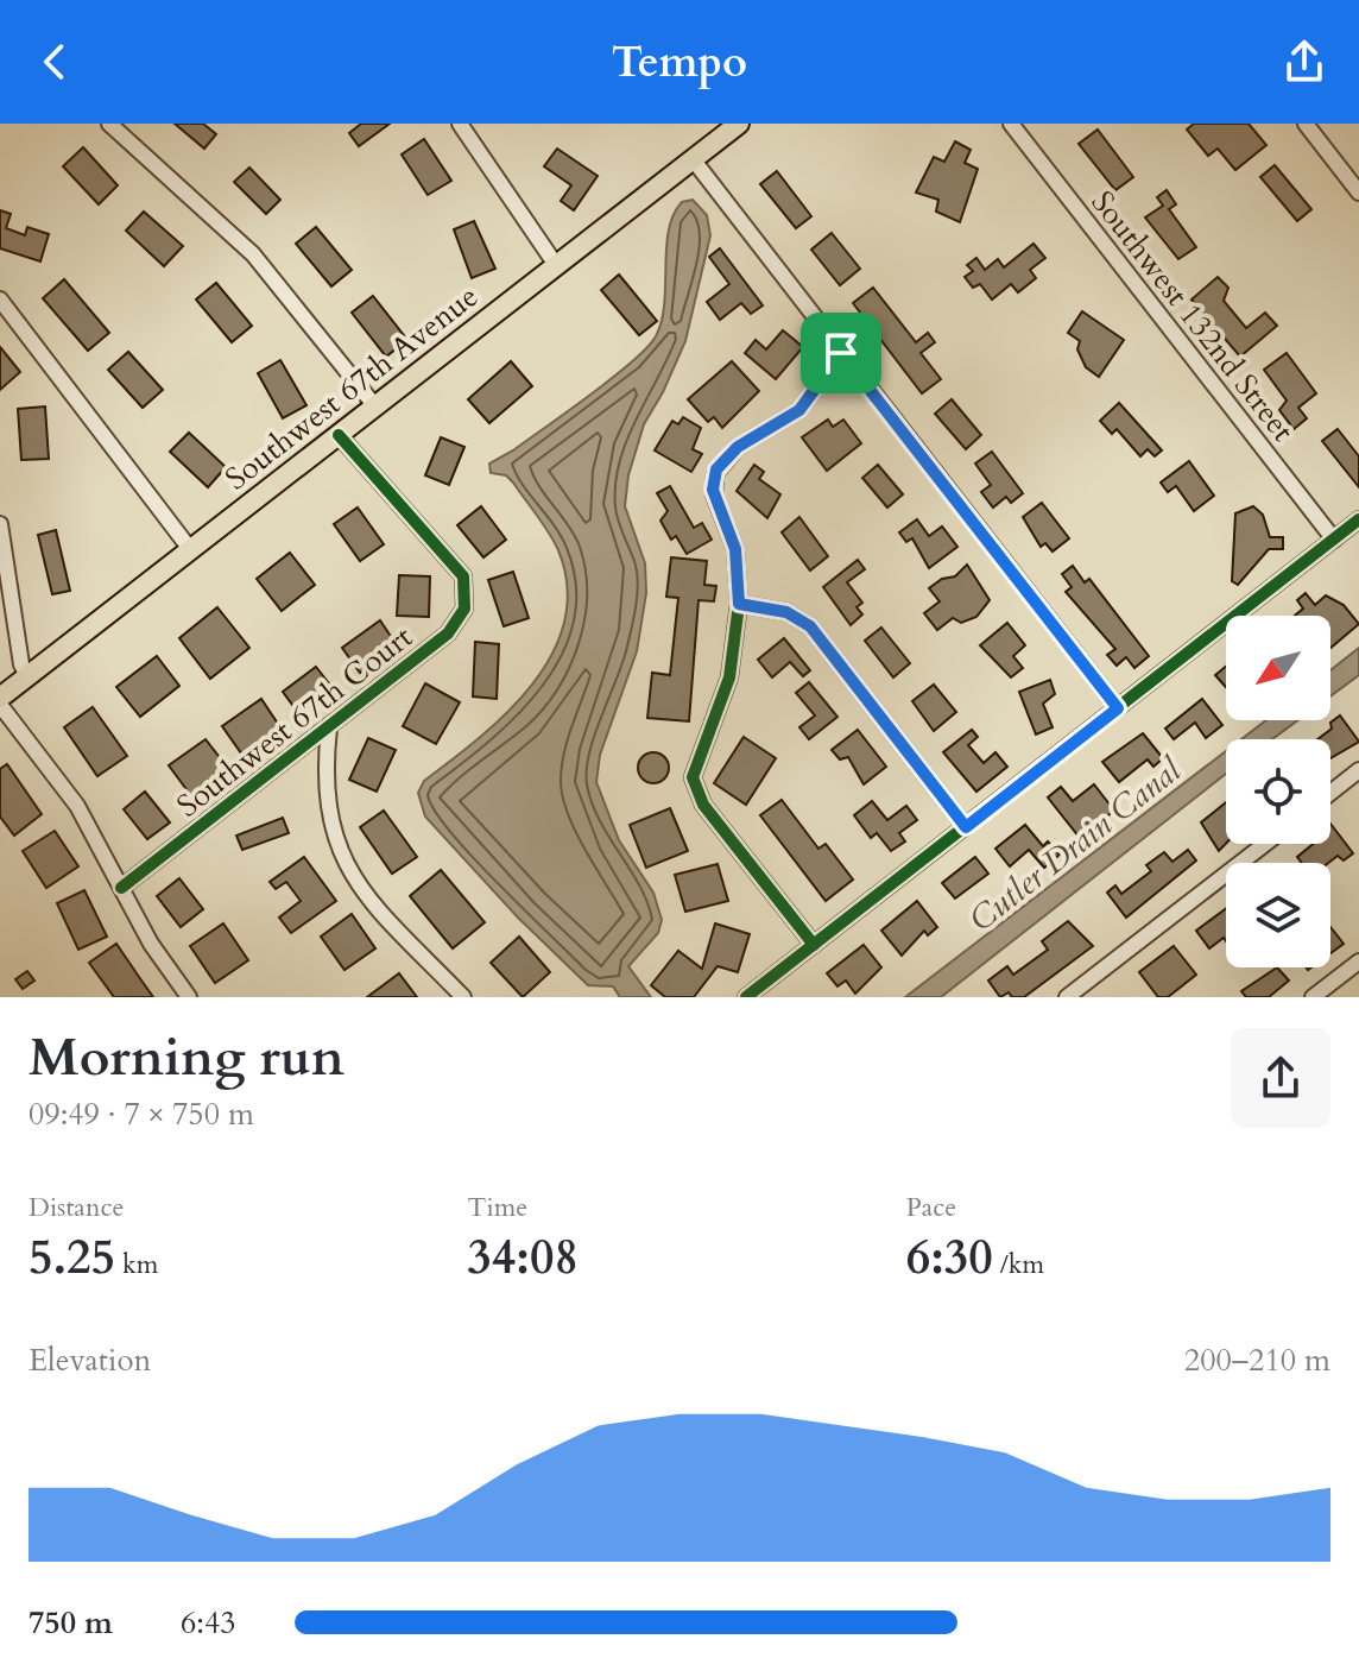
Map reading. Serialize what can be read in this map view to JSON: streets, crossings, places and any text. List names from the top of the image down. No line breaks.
{"streets":{"main road":["Southwest 67th Avenue"],"street":["Southwest 132nd Street","Southwest 67th Court"]},"crossings":[["Southwest 67th Avenue","Southwest 67th Court"]],"water":["Cutler Drain Canal"],"north":"bottom left","page":{"header":"Tempo","heading":["Morning run","09:49 · 7 × 750 m"],"stats":[["Distance","5.25 km"],["Time","34:08"],["Pace","6:30 /km"]],"chart":["Elevation","200–210 m"],"list":[{"name":"750 m","note":"6:43"}]}}
